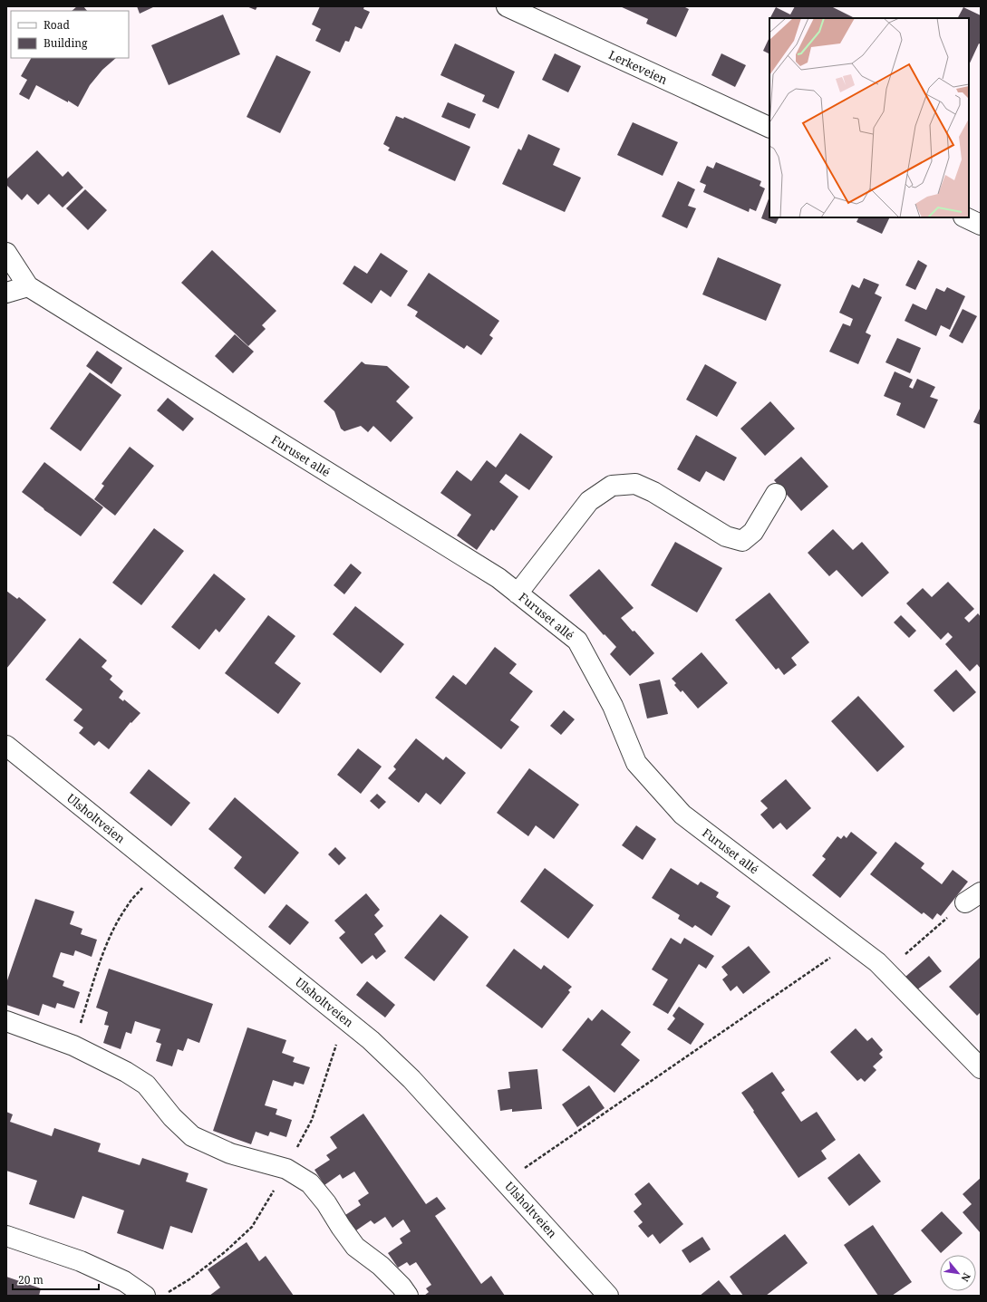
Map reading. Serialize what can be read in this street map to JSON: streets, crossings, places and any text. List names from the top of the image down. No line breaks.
{"streets":{"street":["Lerkeveien","Furuset allé","Ulsholtveien"]},"legend":["Road","Building"],"scale_bar":"20 m","north":"bottom right"}
